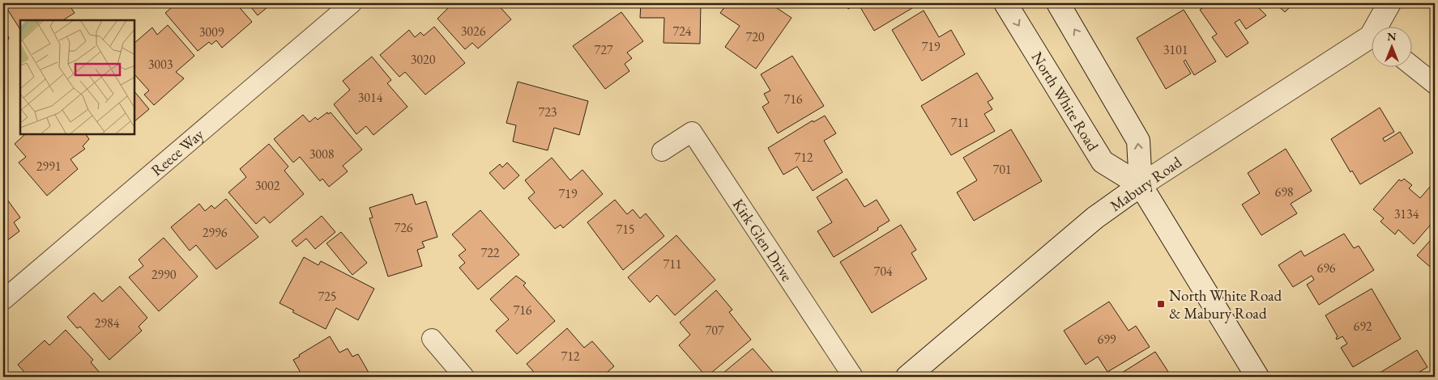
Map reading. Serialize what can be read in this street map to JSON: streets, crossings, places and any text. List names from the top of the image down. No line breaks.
{"streets":{"main road":["North White Road","Mabury Road"],"street":["Reece Way","Kirk Glen Drive"]},"crossings":[["North White Road","Mabury Road"]],"places":{"transit":["North White Road & Mabury Road"]},"house_numbers":["3026","724","3009","720","719","727","3101","3020","3003","3014","716","723","711","3008","712","2991","701","3002","698","719","3134","726","715","2996","722","711","696","704","2990","725","716","2984","692","707","699","712"],"north":"top"}
